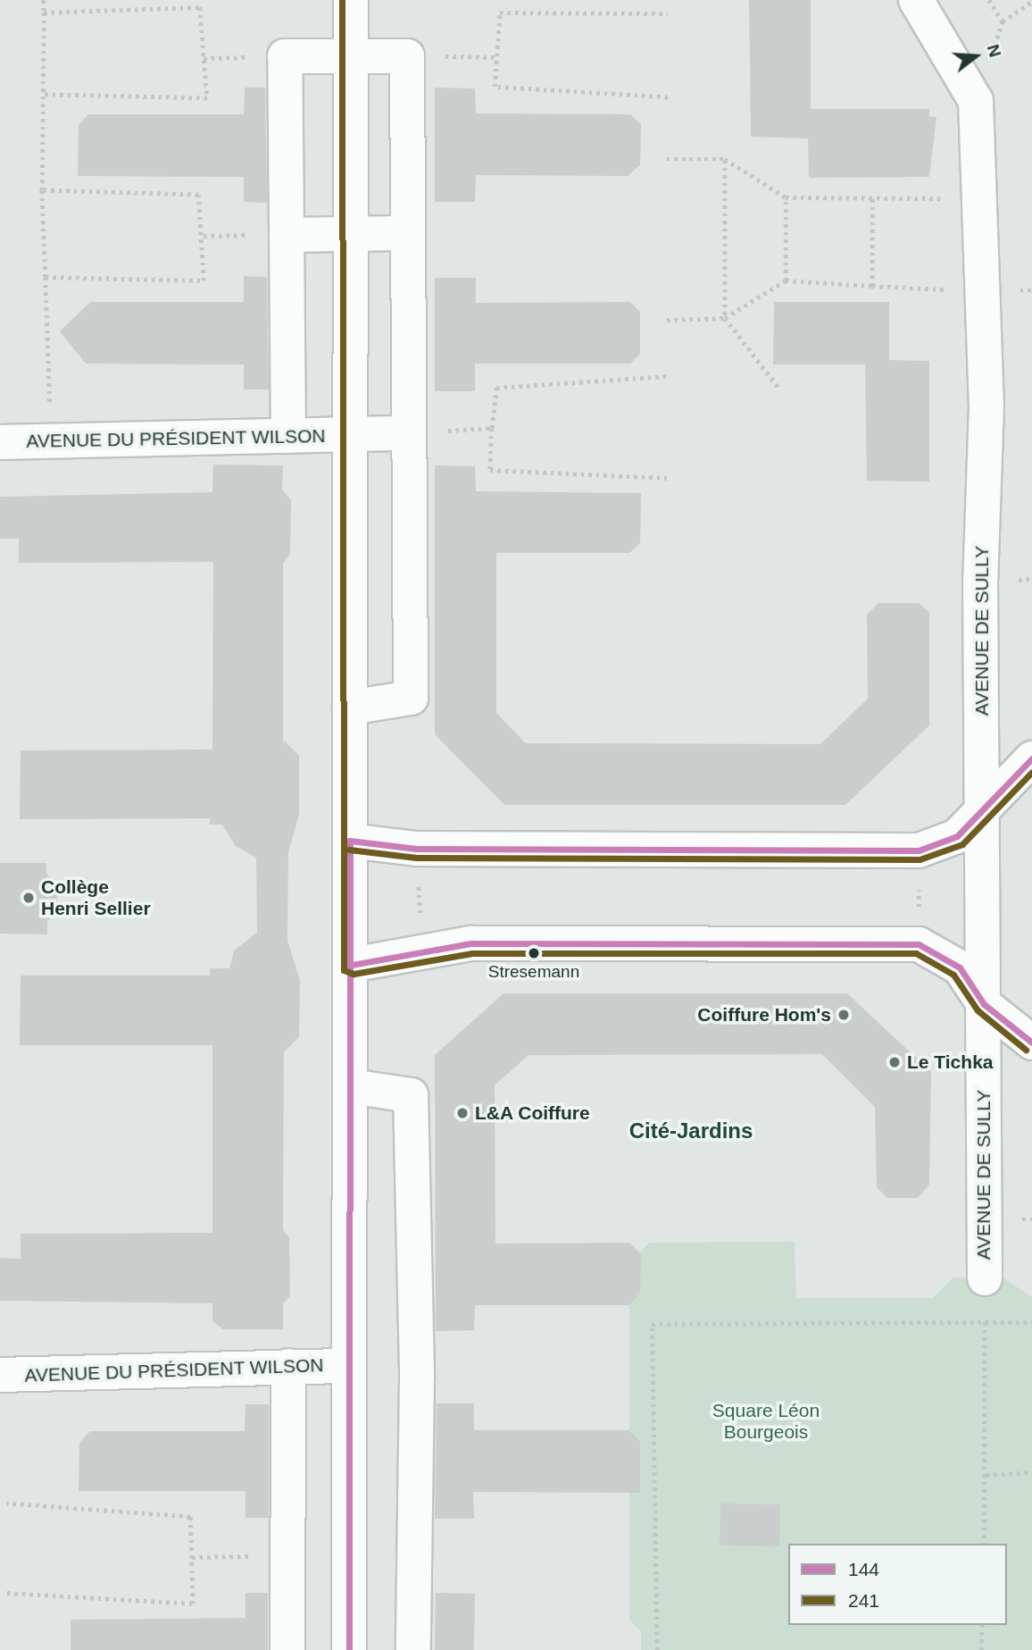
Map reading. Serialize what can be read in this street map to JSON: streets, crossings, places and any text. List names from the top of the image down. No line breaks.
{"streets":{"street":["AVENUE DU PRÉSIDENT WILSON","AVENUE DE SULLY"]},"districts":["Cité-Jardins"],"parks":["Square Léon Bourgeois"],"places":["Collège Henri Sellier","Stresemann","Coiffure Hom's","Le Tichka","L&A Coiffure"],"lines":["transit line 241","transit line 144"],"legend":["144","241"],"north":"right"}
